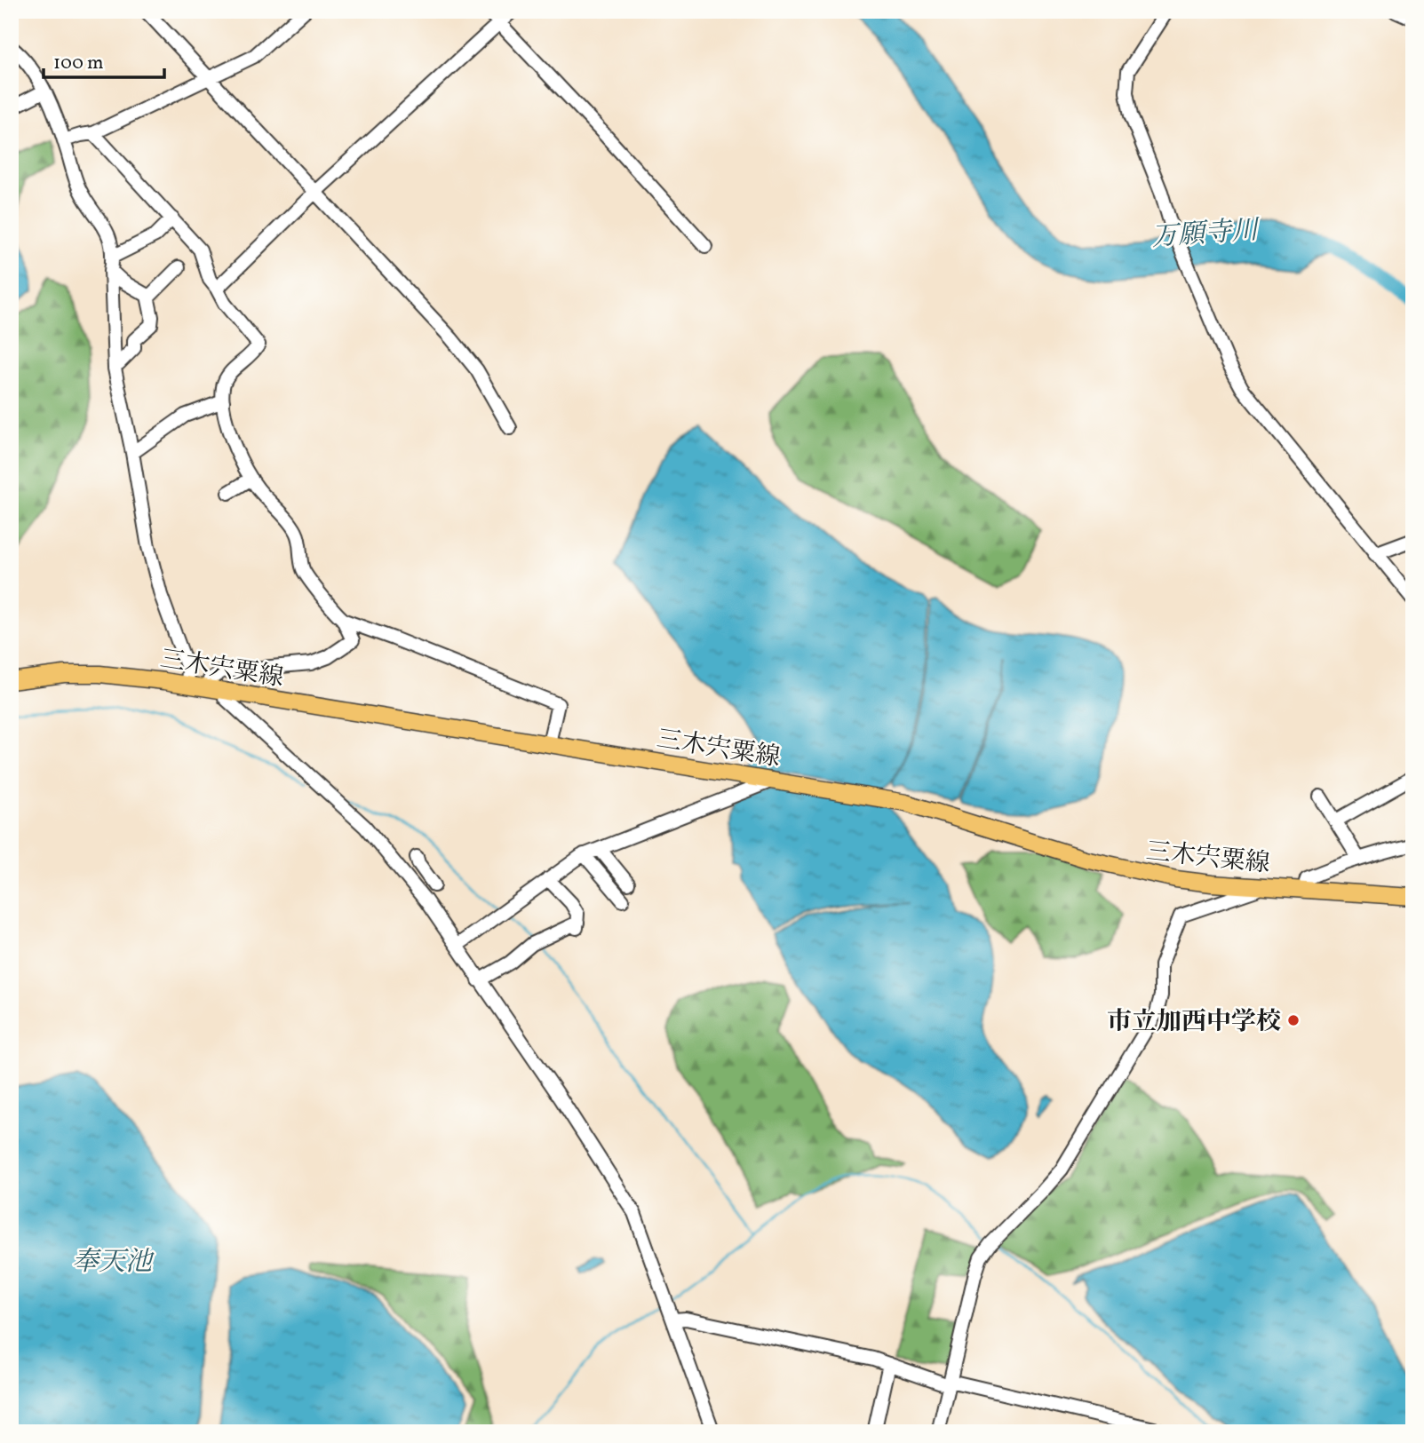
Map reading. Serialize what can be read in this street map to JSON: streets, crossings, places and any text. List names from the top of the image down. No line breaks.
{"streets":{"main road":["三木宍粟線"]},"water":["万願寺川","奉天池"],"places":["市立加西中学校"],"scale_bar":"100 m"}
